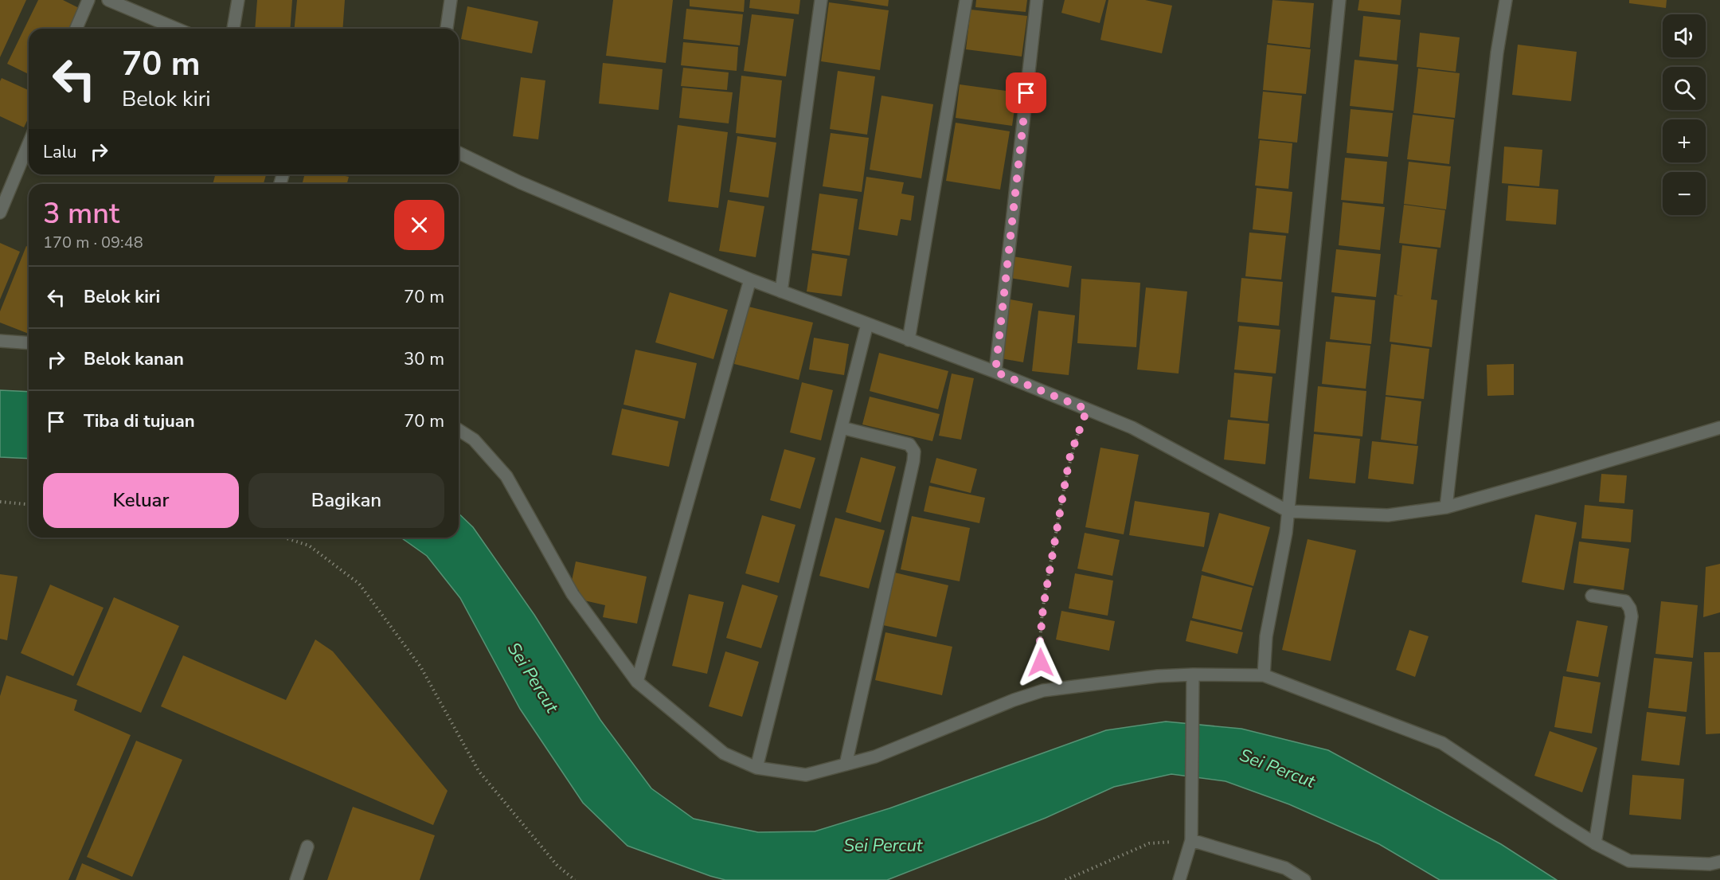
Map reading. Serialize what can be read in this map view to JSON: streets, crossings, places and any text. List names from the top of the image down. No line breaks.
{"water":["Sei Percut"],"page":{"map_buttons":["+","−"],"turn":["70 m","Belok kiri"],"then":"Lalu","heading":["3 mnt","170 m · 09:48"],"list":[{"name":"Belok kiri","value":"70 m"},{"name":"Belok kanan","value":"30 m"},{"name":"Tiba di tujuan","value":"70 m"}],"buttons":["Keluar","Bagikan"]}}
